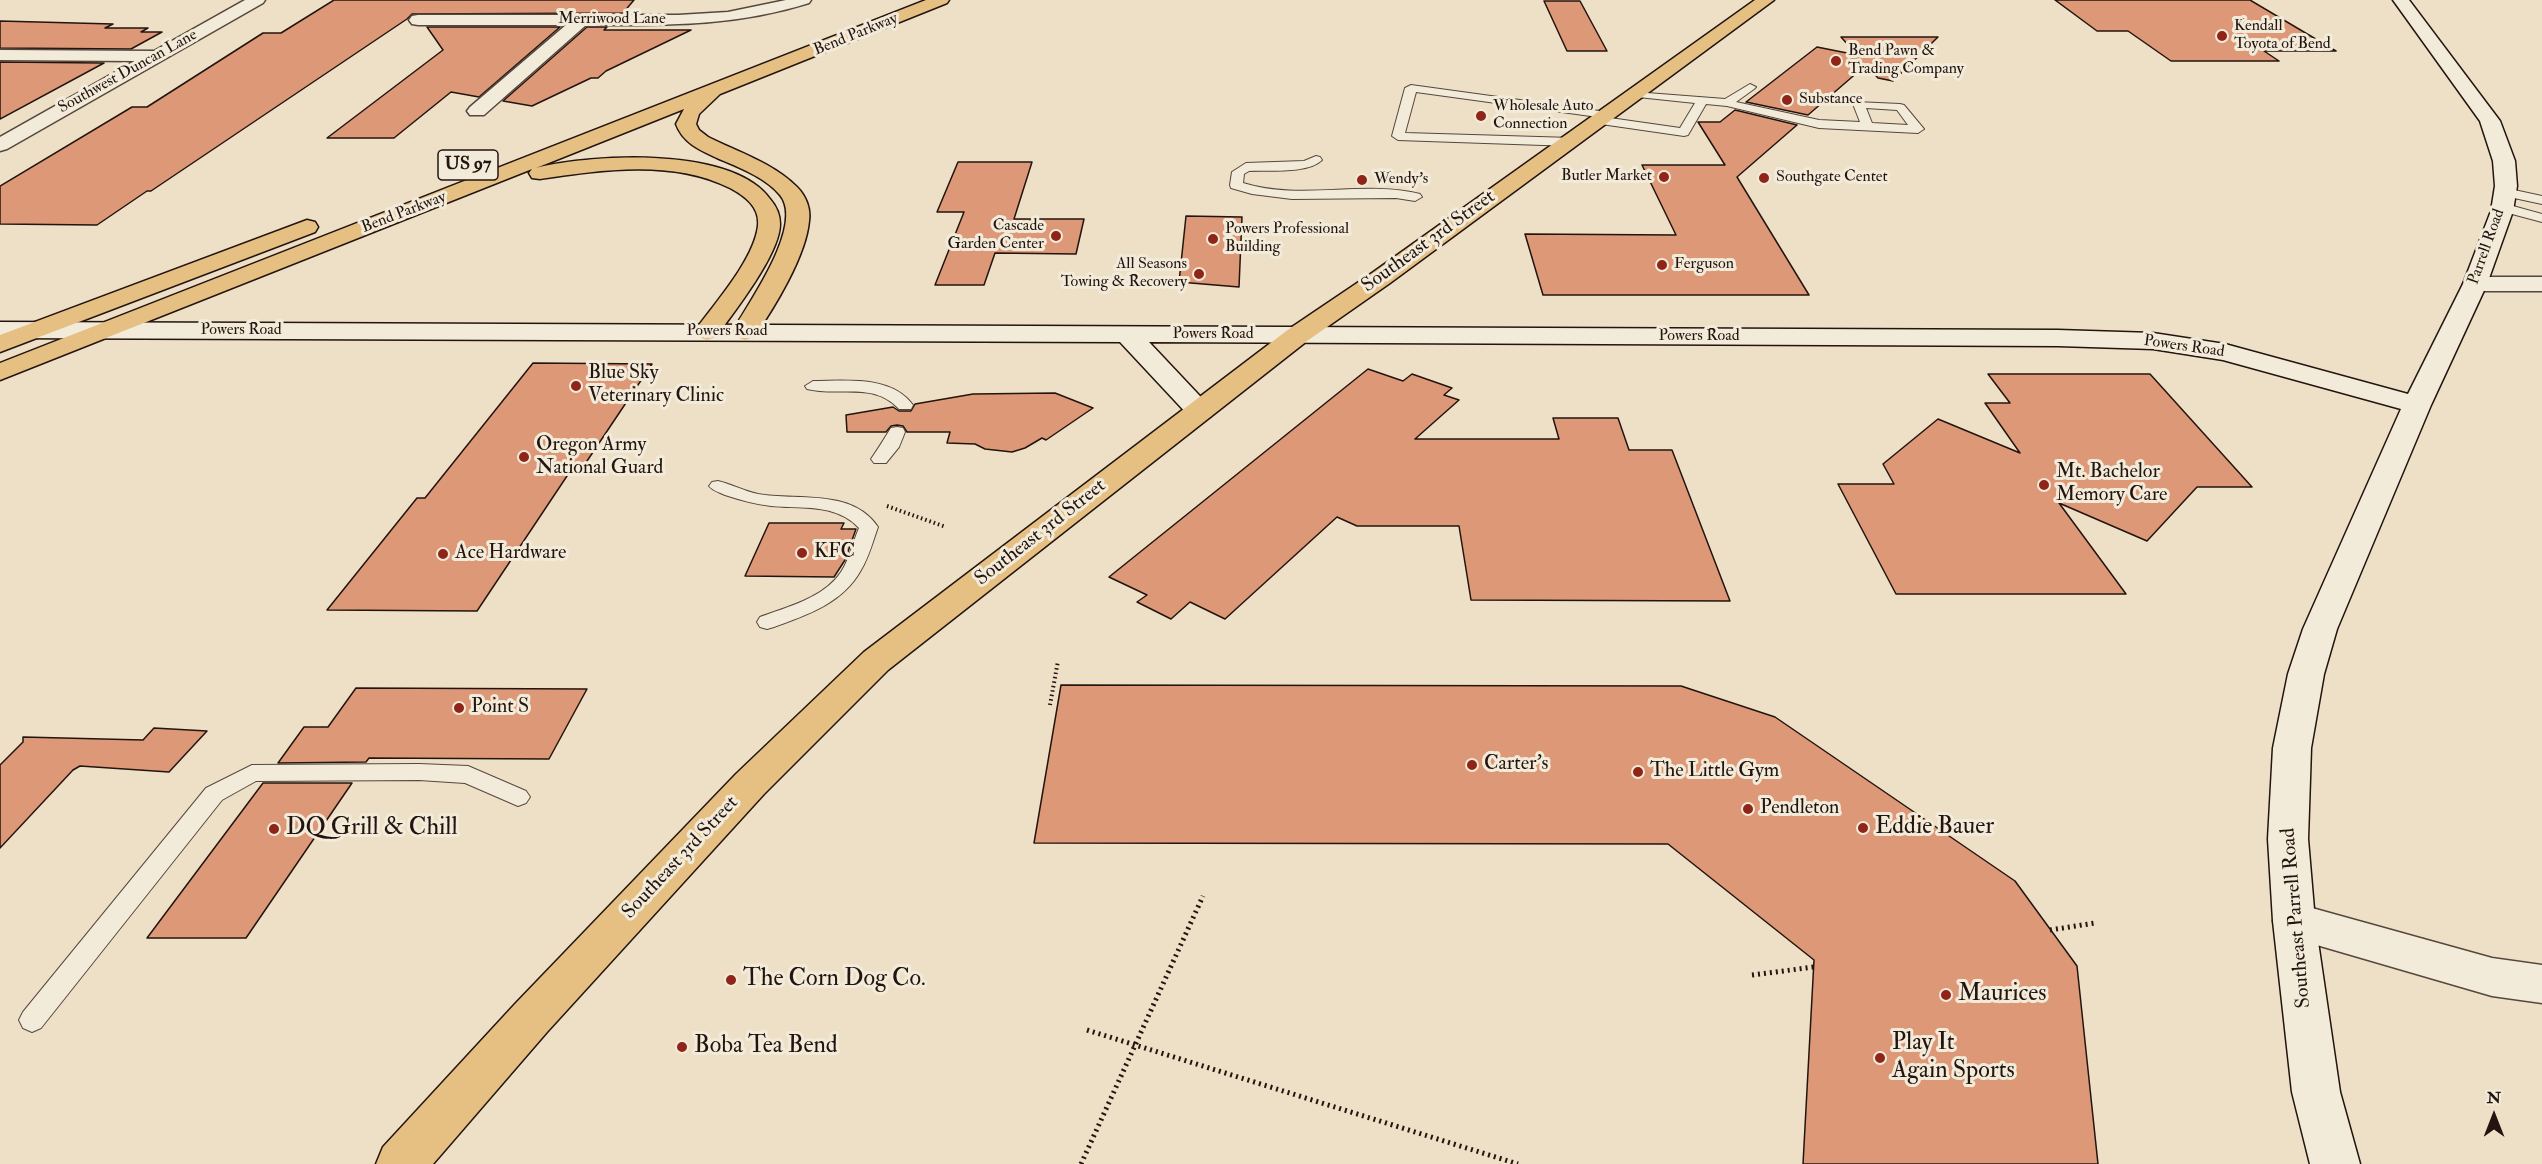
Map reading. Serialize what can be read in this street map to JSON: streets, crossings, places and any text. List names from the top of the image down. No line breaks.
{"streets":{"main road":["Bend Parkway","US 97","Southeast 3rd Street"],"street":["Merriwood Lane","Southwest Duncan Lane","Parrell Road","Powers Road","Southeast Parrell Road"]},"crossings":[["Bend Parkway","Powers Road"],["Southeast 3rd Street","Powers Road"],["Parrell Road","Powers Road"],["Parrell Road","Southeast Parrell Road"],["Powers Road","Southeast Parrell Road"]],"places":["Kendall Toyota of Bend","Bend Pawn & Trading Company","Substance","Wholesale Auto Connection","Butler Market","Southgate Centet","Wendy's","Cascade Garden Center","Powers Professional Building","Ferguson","All Seasons Towing & Recovery","Blue Sky Veterinary Clinic","Oregon Army National Guard","Mt. Bachelor Memory Care","KFC","Ace Hardware","Point S","Carter's","The Little Gym","Pendleton","Eddie Bauer","DQ Grill & Chill","The Corn Dog Co.","Maurices","Boba Tea Bend","Play It Again Sports"],"north":"top"}
